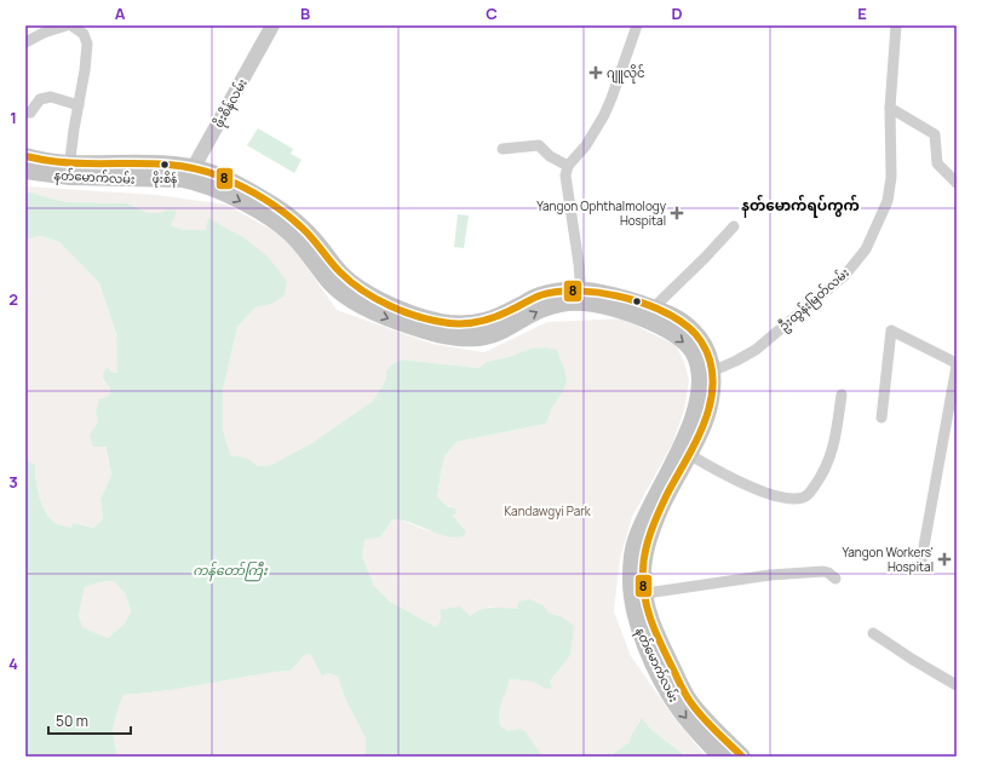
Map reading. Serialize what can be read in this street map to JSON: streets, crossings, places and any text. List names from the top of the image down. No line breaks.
{"streets":{"main road":["ဖိုးစိန်လမ်း","နတ်မောက်လမ်း"],"street":["ဦးထွန်းမြတ်လမ်း"]},"crossings":[["ဖိုးစိန်လမ်း","နတ်မောက်လမ်း"],["နတ်မောက်လမ်း","ဦးထွန်းမြတ်လမ်း"]],"districts":["နတ်မောက်ရပ်ကွက်"],"water":["ကန်တော်ကြီး"],"parks":["Kandawgyi Park"],"places":{"health":["ဂျူလိုင်","Yangon Ophthalmology Hospital","Yangon Workers' Hospital"],"other":["ဖိုးစိန်"]},"lines":["transit line 8"],"scale_bar":"50 m","grid":{"columns":["A","B","C","D","E"],"rows":["1","2","3","4"]}}
